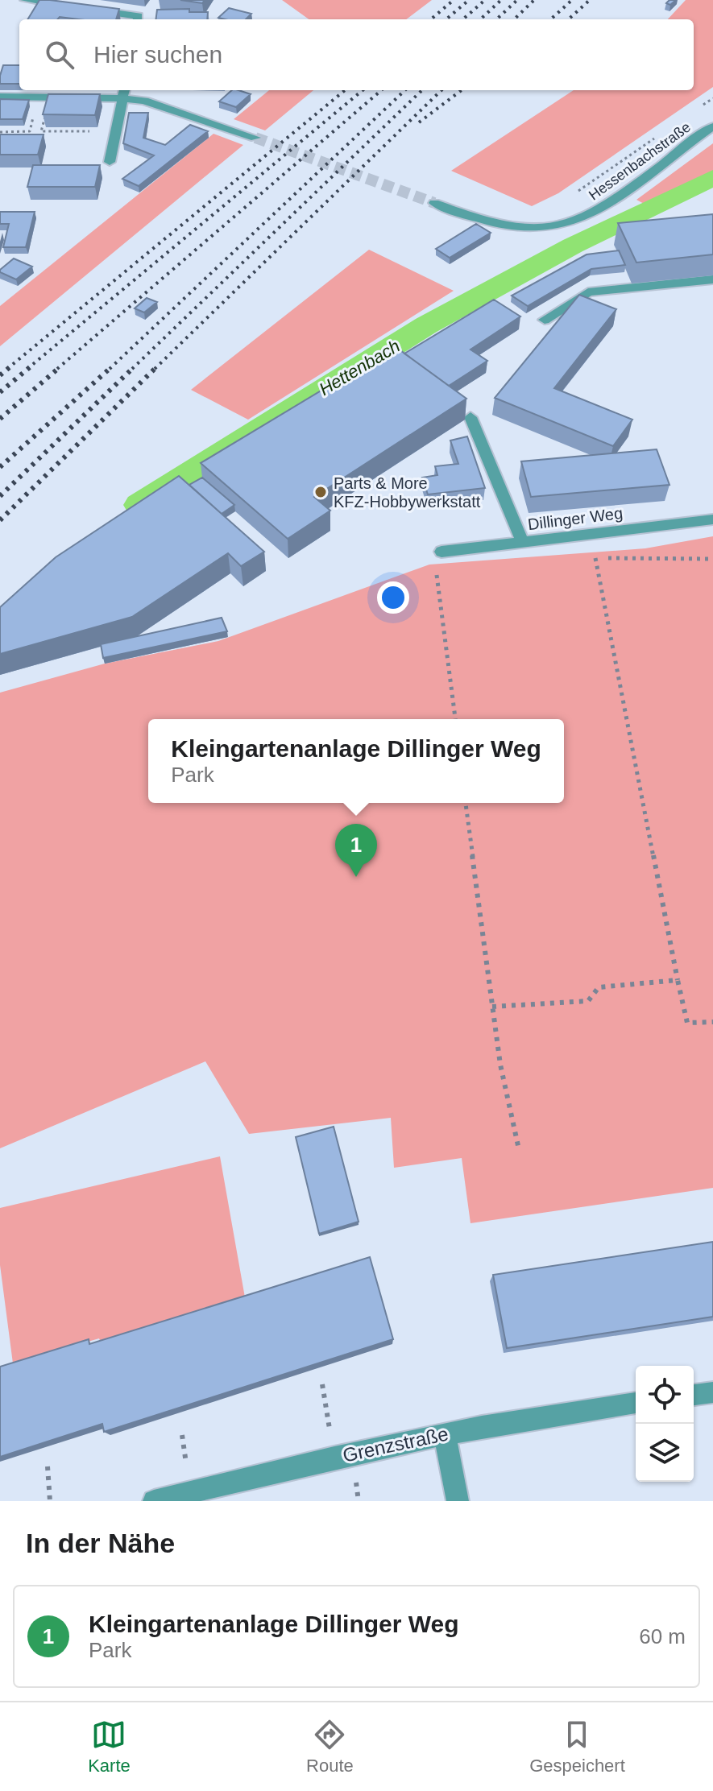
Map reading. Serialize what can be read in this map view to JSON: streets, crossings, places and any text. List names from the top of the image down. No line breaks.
{"streets":{"street":["Hessenbachstraße","Dillinger Weg","Grenzstraße"]},"water":["Hettenbach"],"places":["Parts & More KFZ-Hobbywerkstatt"],"page":{"search":"Hier suchen","popup":["Kleingartenanlage Dillinger Weg","Park"],"pins":"1","heading":"In der Nähe","list":[{"mark":"1","name":"Kleingartenanlage Dillinger Weg","note":"Park","value":"60 m"}],"nav":["Karte","Route","Gespeichert"]}}
